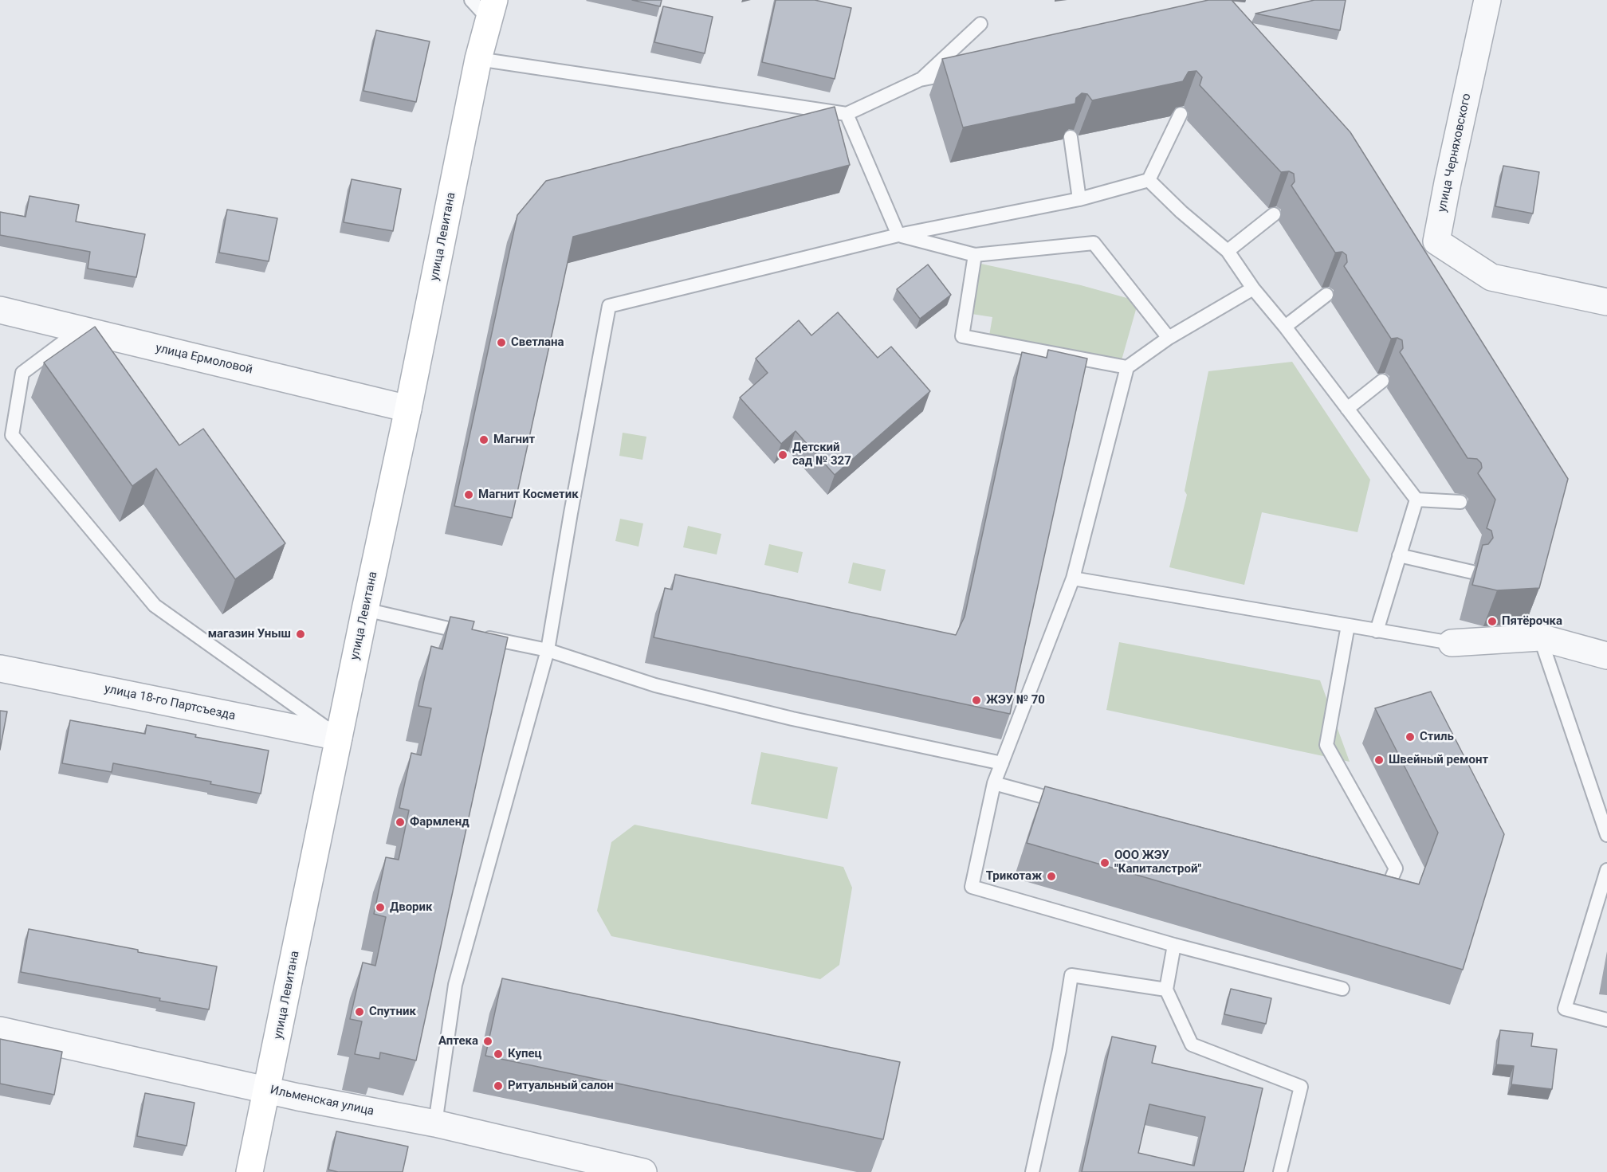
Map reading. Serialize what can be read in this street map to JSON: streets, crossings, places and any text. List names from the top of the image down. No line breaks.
{"streets":{"street":["улица Черняховского","улица Левитана","улица Ермоловой","улица 18-го Партсъезда","Ильменская улица"]},"crossings":[["улица Левитана","улица Ермоловой"],["улица Левитана","улица 18-го Партсъезда"],["улица Левитана","Ильменская улица"]],"places":["Светлана","Магнит","Детский сад № 327","Магнит Косметик","Пятёрочка","магазин Уныш","ЖЭУ № 70","Стиль","Швейный ремонт","Фармленд","ООО ЖЭУ \"Капиталстрой\"","Трикотаж","Дворик","Спутник","Аптека","Купец","Ритуальный салон"]}
